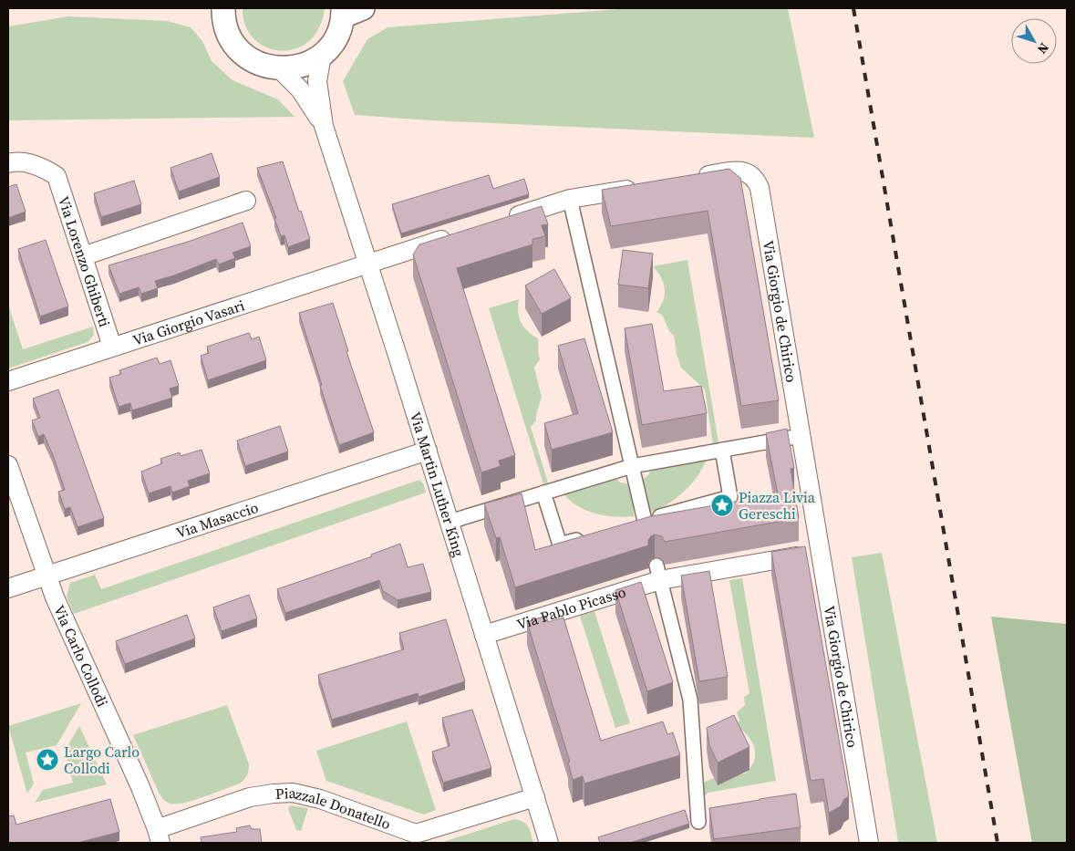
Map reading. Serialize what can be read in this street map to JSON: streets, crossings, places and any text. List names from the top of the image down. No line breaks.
{"streets":{"street":["Via Lorenzo Ghiberti","Via Giorgio de Chirico","Via Giorgio Vasari","Via Martin Luther King","Via Masaccio","Via Pablo Picasso","Via Carlo Collodi","Piazzale Donatello"]},"crossings":[["Via Lorenzo Ghiberti","Via Giorgio Vasari"],["Via Giorgio de Chirico","Via Pablo Picasso"],["Via Giorgio Vasari","Via Martin Luther King"],["Via Martin Luther King","Via Masaccio"],["Via Martin Luther King","Via Pablo Picasso"],["Via Martin Luther King","Piazzale Donatello"],["Via Masaccio","Via Carlo Collodi"],["Via Carlo Collodi","Piazzale Donatello"]],"places":{"place":["Piazza Livia Gereschi","Largo Carlo Collodi"]},"north":"bottom right"}
